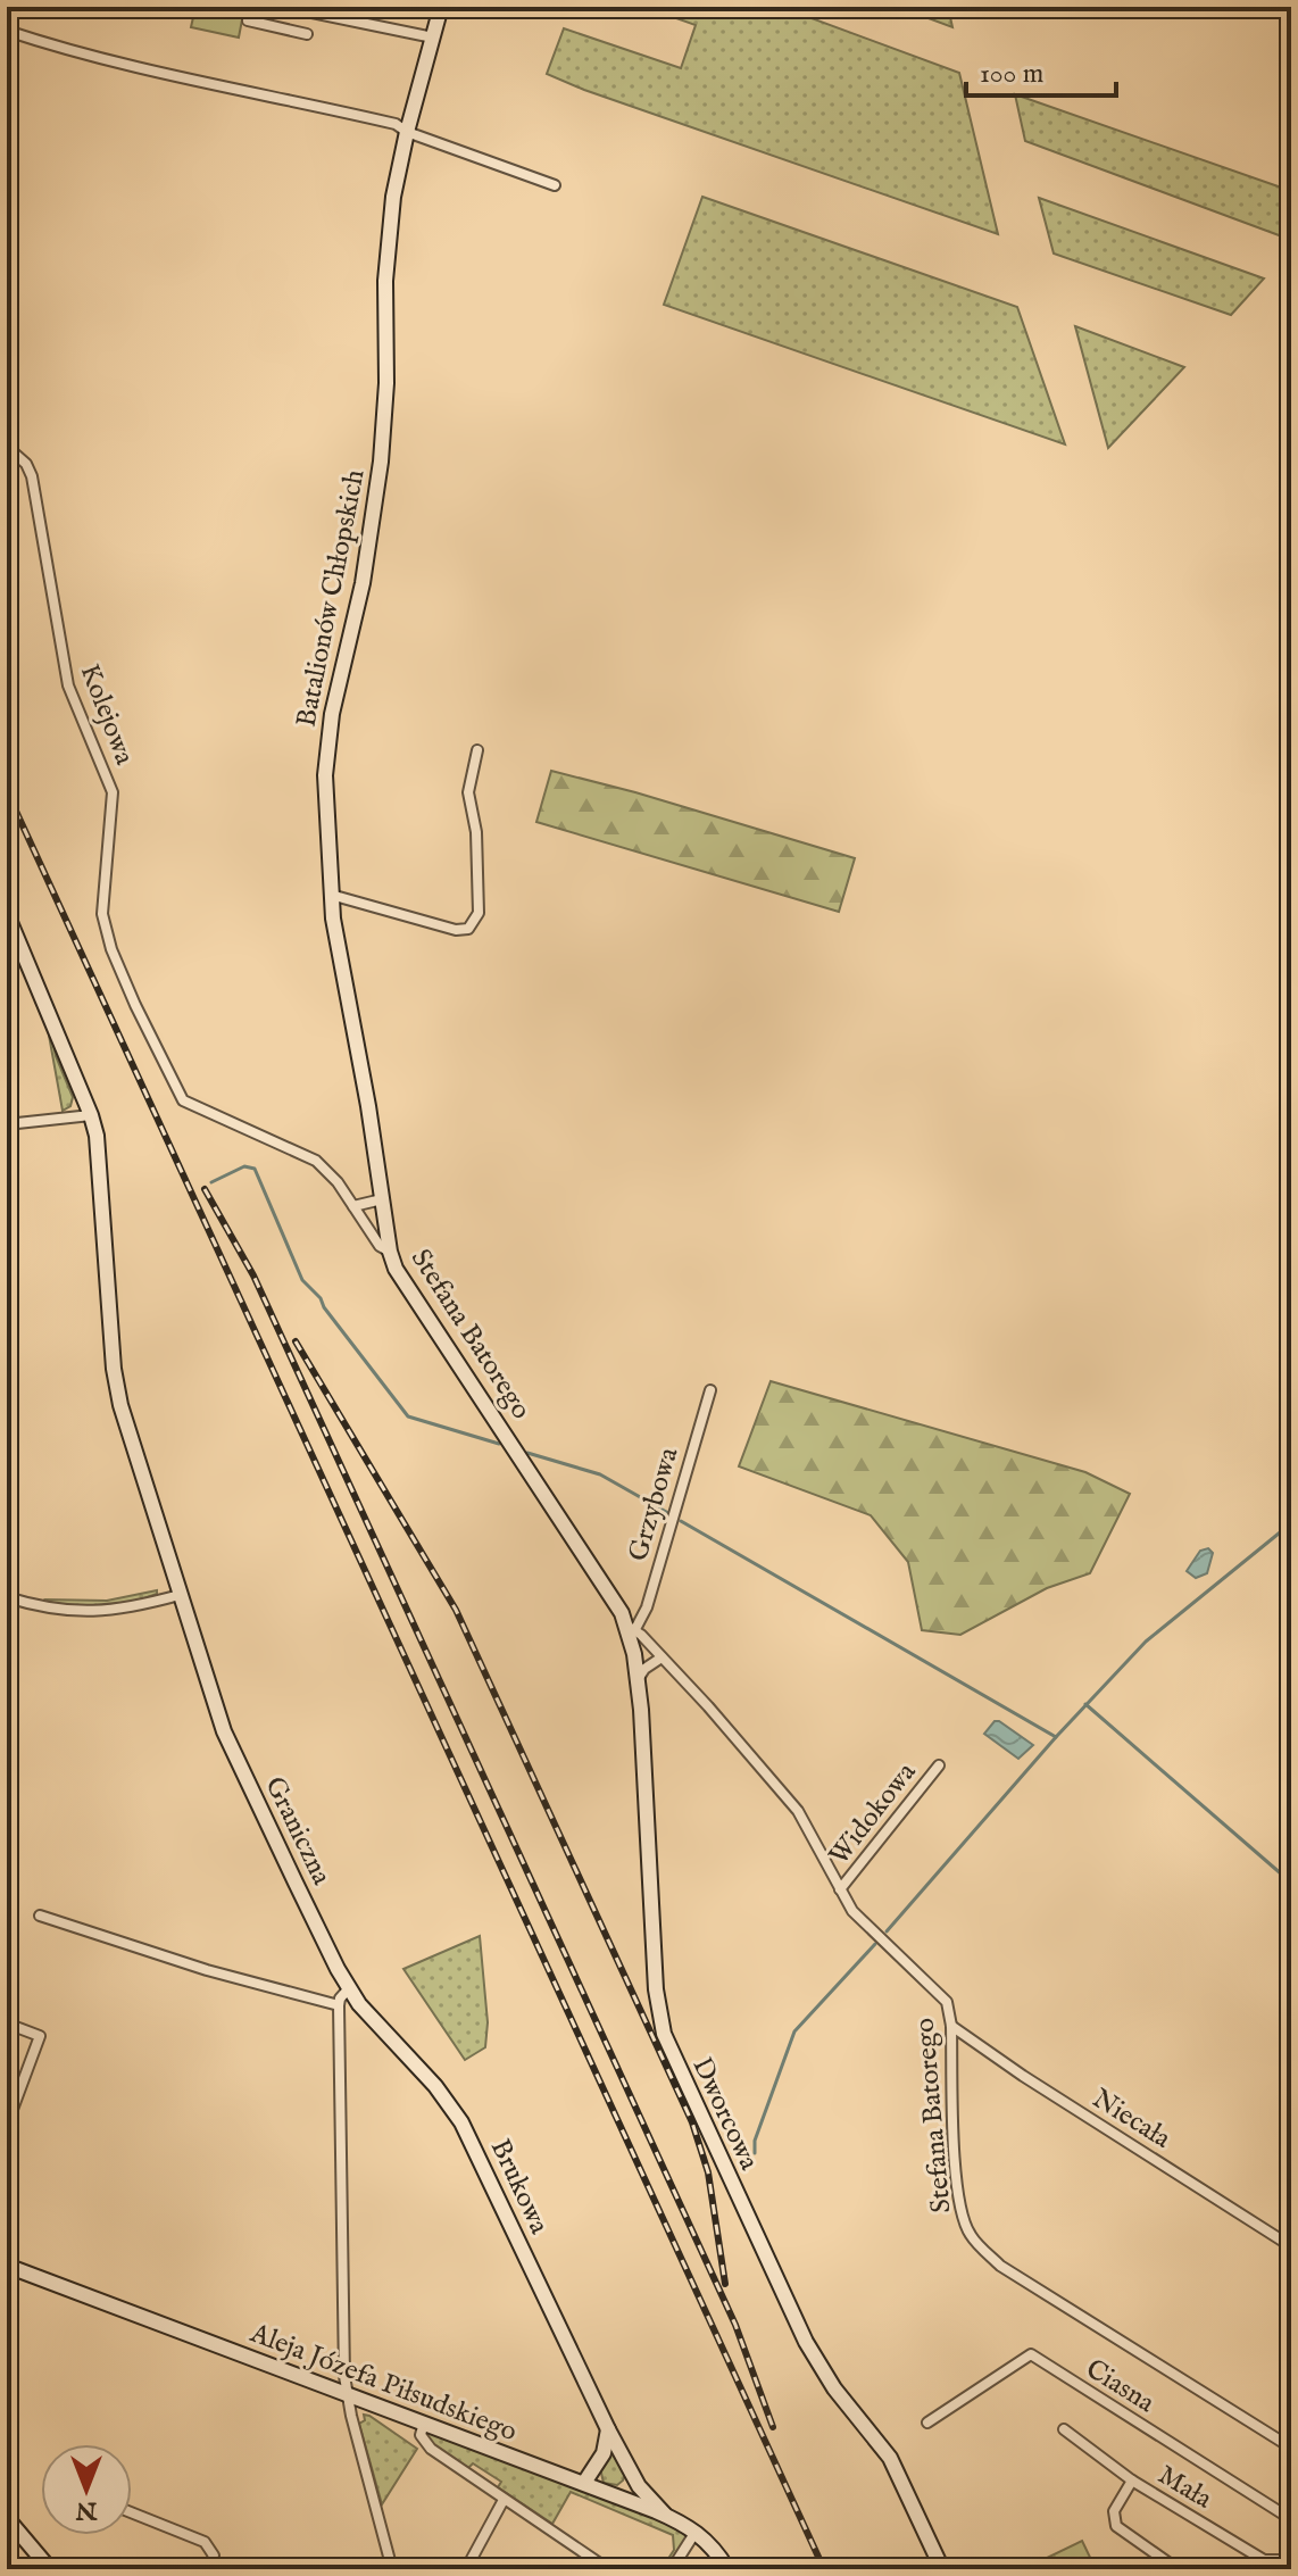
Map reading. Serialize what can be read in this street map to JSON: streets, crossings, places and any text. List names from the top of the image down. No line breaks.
{"streets":{"street":["Batalionów Chłopskich","Kolejowa","Stefana Batorego","Grzybowa","Widokowa","Graniczna","Dworcowa","Niecała","Brukowa","Aleja Józefa Piłsudskiego","Ciasna","Mała"]},"crossings":[["Batalionów Chłopskich","Stefana Batorego"],["Kolejowa","Stefana Batorego"],["Stefana Batorego","Grzybowa"],["Stefana Batorego","Widokowa"],["Stefana Batorego","Dworcowa"],["Stefana Batorego","Niecała"],["Grzybowa","Dworcowa"],["Graniczna","Brukowa"],["Brukowa","Aleja Józefa Piłsudskiego"]],"scale_bar":"100 m","north":"bottom"}
